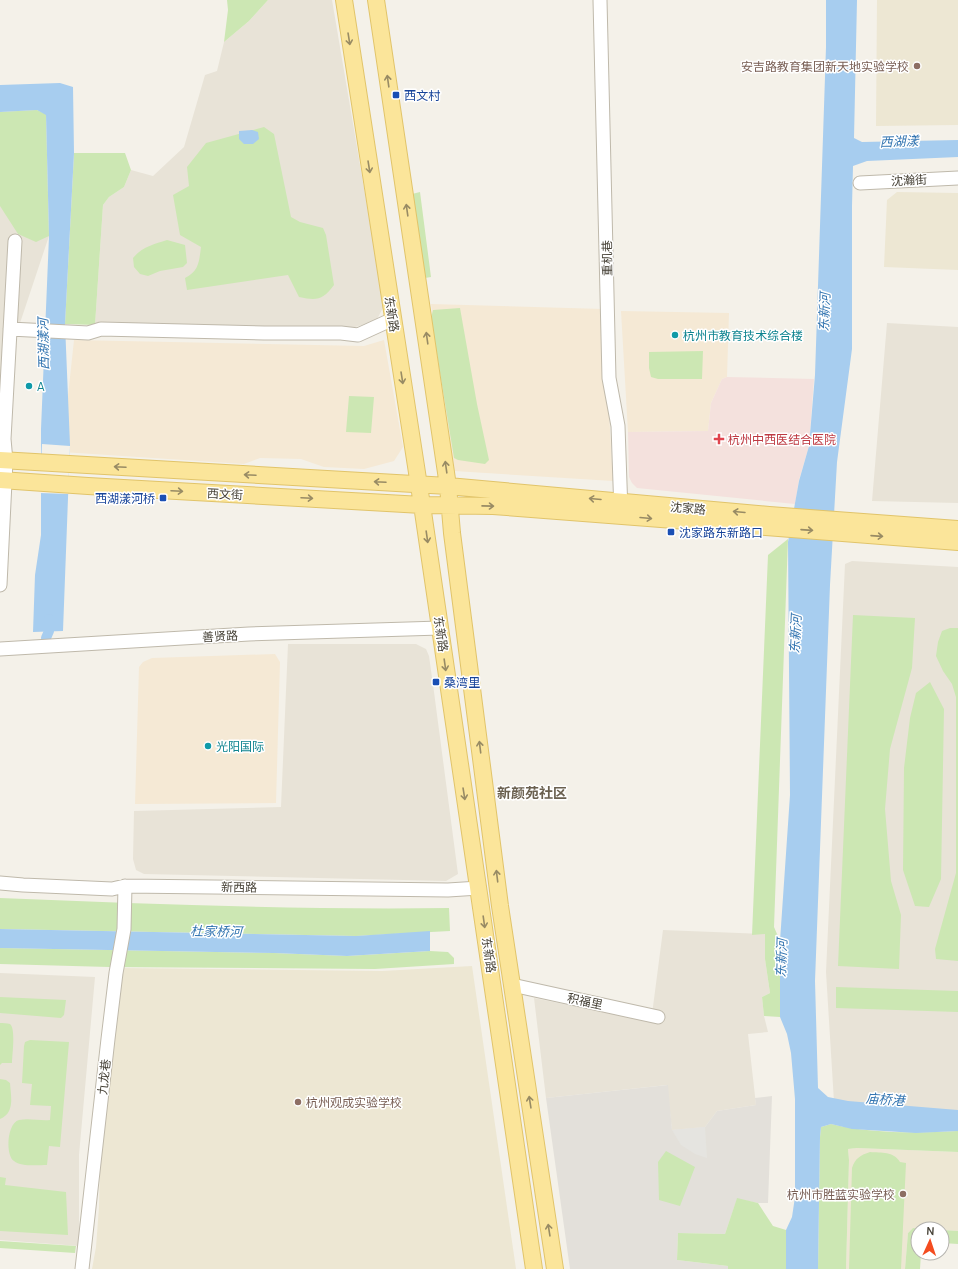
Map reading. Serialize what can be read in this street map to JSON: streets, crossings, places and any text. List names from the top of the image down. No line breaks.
{"streets":{"main road":["东新路","西文街","沈家路"],"street":["沈瀚街","重机巷","善贤路","新西路","积福里","九龙巷"]},"crossings":[["重机巷","沈家路"],["东新路","西文街"],["东新路","沈家路"],["东新路","善贤路"],["东新路","新西路"],["东新路","积福里"],["西文街","沈家路"],["新西路","九龙巷"]],"districts":["新颜苑社区"],"water":["西湖漾","东新河","西湖漾河","杜家桥河","庙桥港"],"places":{"other":["安吉路教育集团新天地实验学校","杭州市教育技术综合楼","A","光阳国际","杭州观成实验学校","杭州市胜蓝实验学校"],"transit":["西文村","西湖漾河桥","沈家路东新路口","桑湾里"],"health":["杭州中西医结合医院"]},"north":"top"}
